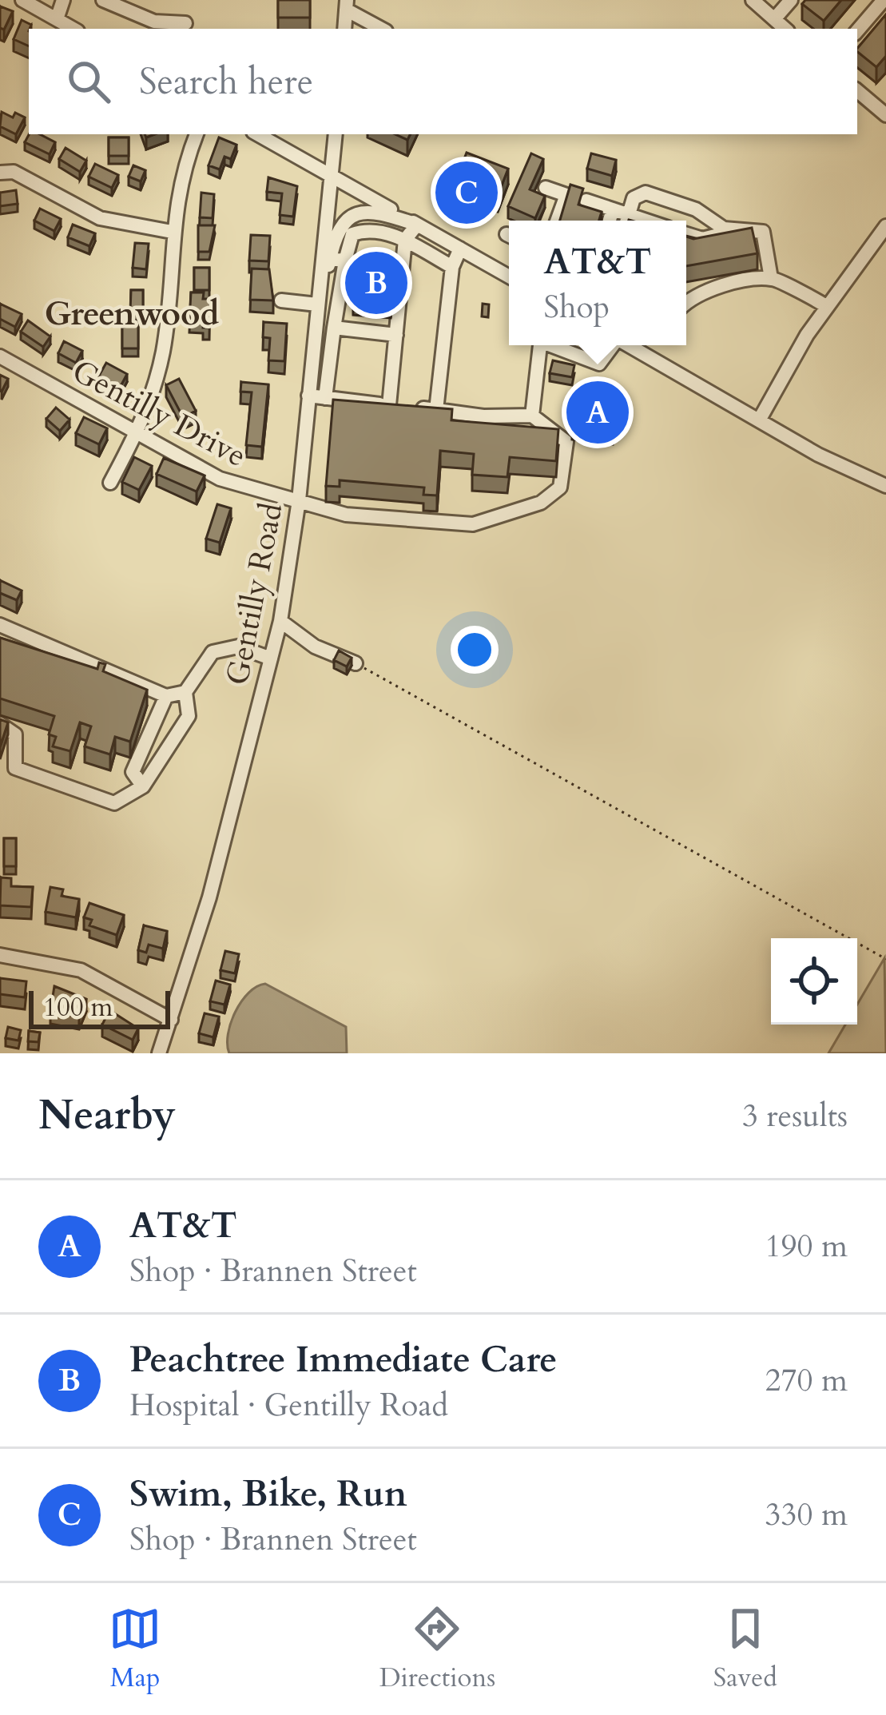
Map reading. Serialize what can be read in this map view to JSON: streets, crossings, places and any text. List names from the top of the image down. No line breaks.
{"streets":{"street":["Gentilly Drive","Gentilly Road"]},"crossings":[["Gentilly Drive","Gentilly Road"]],"districts":["Greenwood"],"scale_bar":"100 m","page":{"search":"Search here","pins":["C","B","A"],"popup":["AT&T","Shop"],"scale":"100 m","heading":["Nearby","3 results"],"list":[{"mark":"A","name":"AT&T","note":"Shop · Brannen Street","value":"190 m"},{"mark":"B","name":"Peachtree Immediate Care","note":"Hospital · Gentilly Road","value":"270 m"},{"mark":"C","name":"Swim, Bike, Run","note":"Shop · Brannen Street","value":"330 m"}],"nav":["Map","Directions","Saved"]}}
